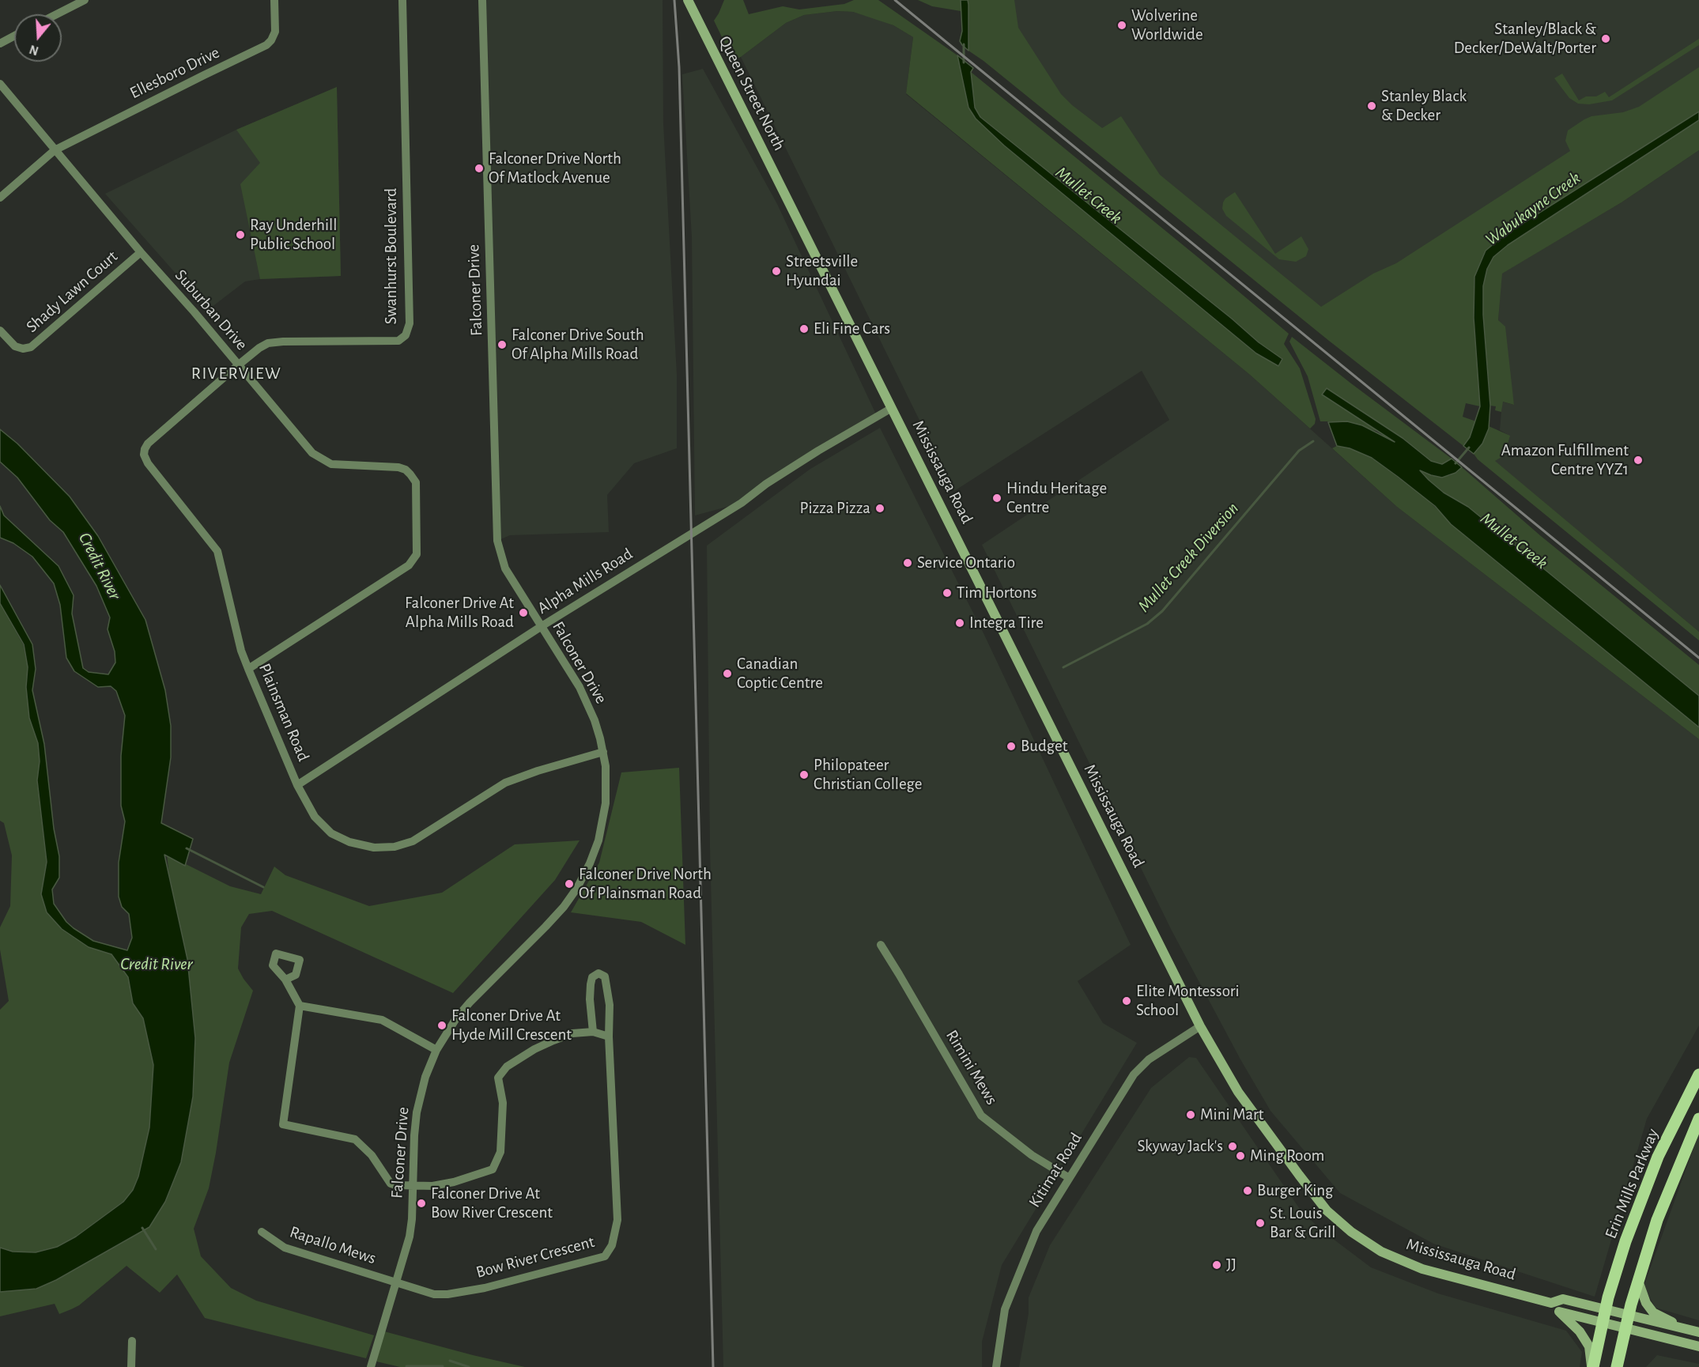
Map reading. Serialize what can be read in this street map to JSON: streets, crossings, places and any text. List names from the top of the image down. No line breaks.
{"streets":{"main road":["Queen Street North","Mississauga Road","Erin Mills Parkway"],"street":["Ellesboro Drive","Swanhurst Boulevard","Falconer Drive","Shady Lawn Court","Suburban Drive","Alpha Mills Road","Plainsman Road","Rimini Mews","Kitimat Road","Rapallo Mews","Bow River Crescent"]},"crossings":[["Ellesboro Drive","Suburban Drive"],["Queen Street North","Mississauga Road"],["Swanhurst Boulevard","Suburban Drive"],["Swanhurst Boulevard","Plainsman Road"],["Falconer Drive","Alpha Mills Road"],["Falconer Drive","Plainsman Road"],["Falconer Drive","Rapallo Mews"],["Falconer Drive","Bow River Crescent"],["Shady Lawn Court","Suburban Drive"],["Suburban Drive","Plainsman Road"],["Mississauga Road","Alpha Mills Road"],["Mississauga Road","Kitimat Road"],["Mississauga Road","Erin Mills Parkway"],["Alpha Mills Road","Plainsman Road"],["Rimini Mews","Kitimat Road"],["Rapallo Mews","Bow River Crescent"]],"districts":["RIVERVIEW"],"water":["Mullet Creek","Wabukayne Creek","Mullet Creek Diversion","Credit River"],"places":["Wolverine Worldwide","Stanley/Black & Decker/DeWalt/Porter","Stanley Black & Decker","Falconer Drive North Of Matlock Avenue","Ray Underhill Public School","Streetsville Hyundai","Eli Fine Cars","Falconer Drive South Of Alpha Mills Road","Amazon Fulfillment Centre YYZ1","Hindu Heritage Centre","Pizza Pizza","Service Ontario","Tim Hortons","Falconer Drive At Alpha Mills Road","Integra Tire","Canadian Coptic Centre","Budget","Philopateer Christian College","Falconer Drive North Of Plainsman Road","Elite Montessori School","Falconer Drive At Hyde Mill Crescent","Mini Mart","Skyway Jack's","Ming Room","Burger King","Falconer Drive At Bow River Crescent","St. Louis Bar & Grill","JJ"],"north":"bottom"}
